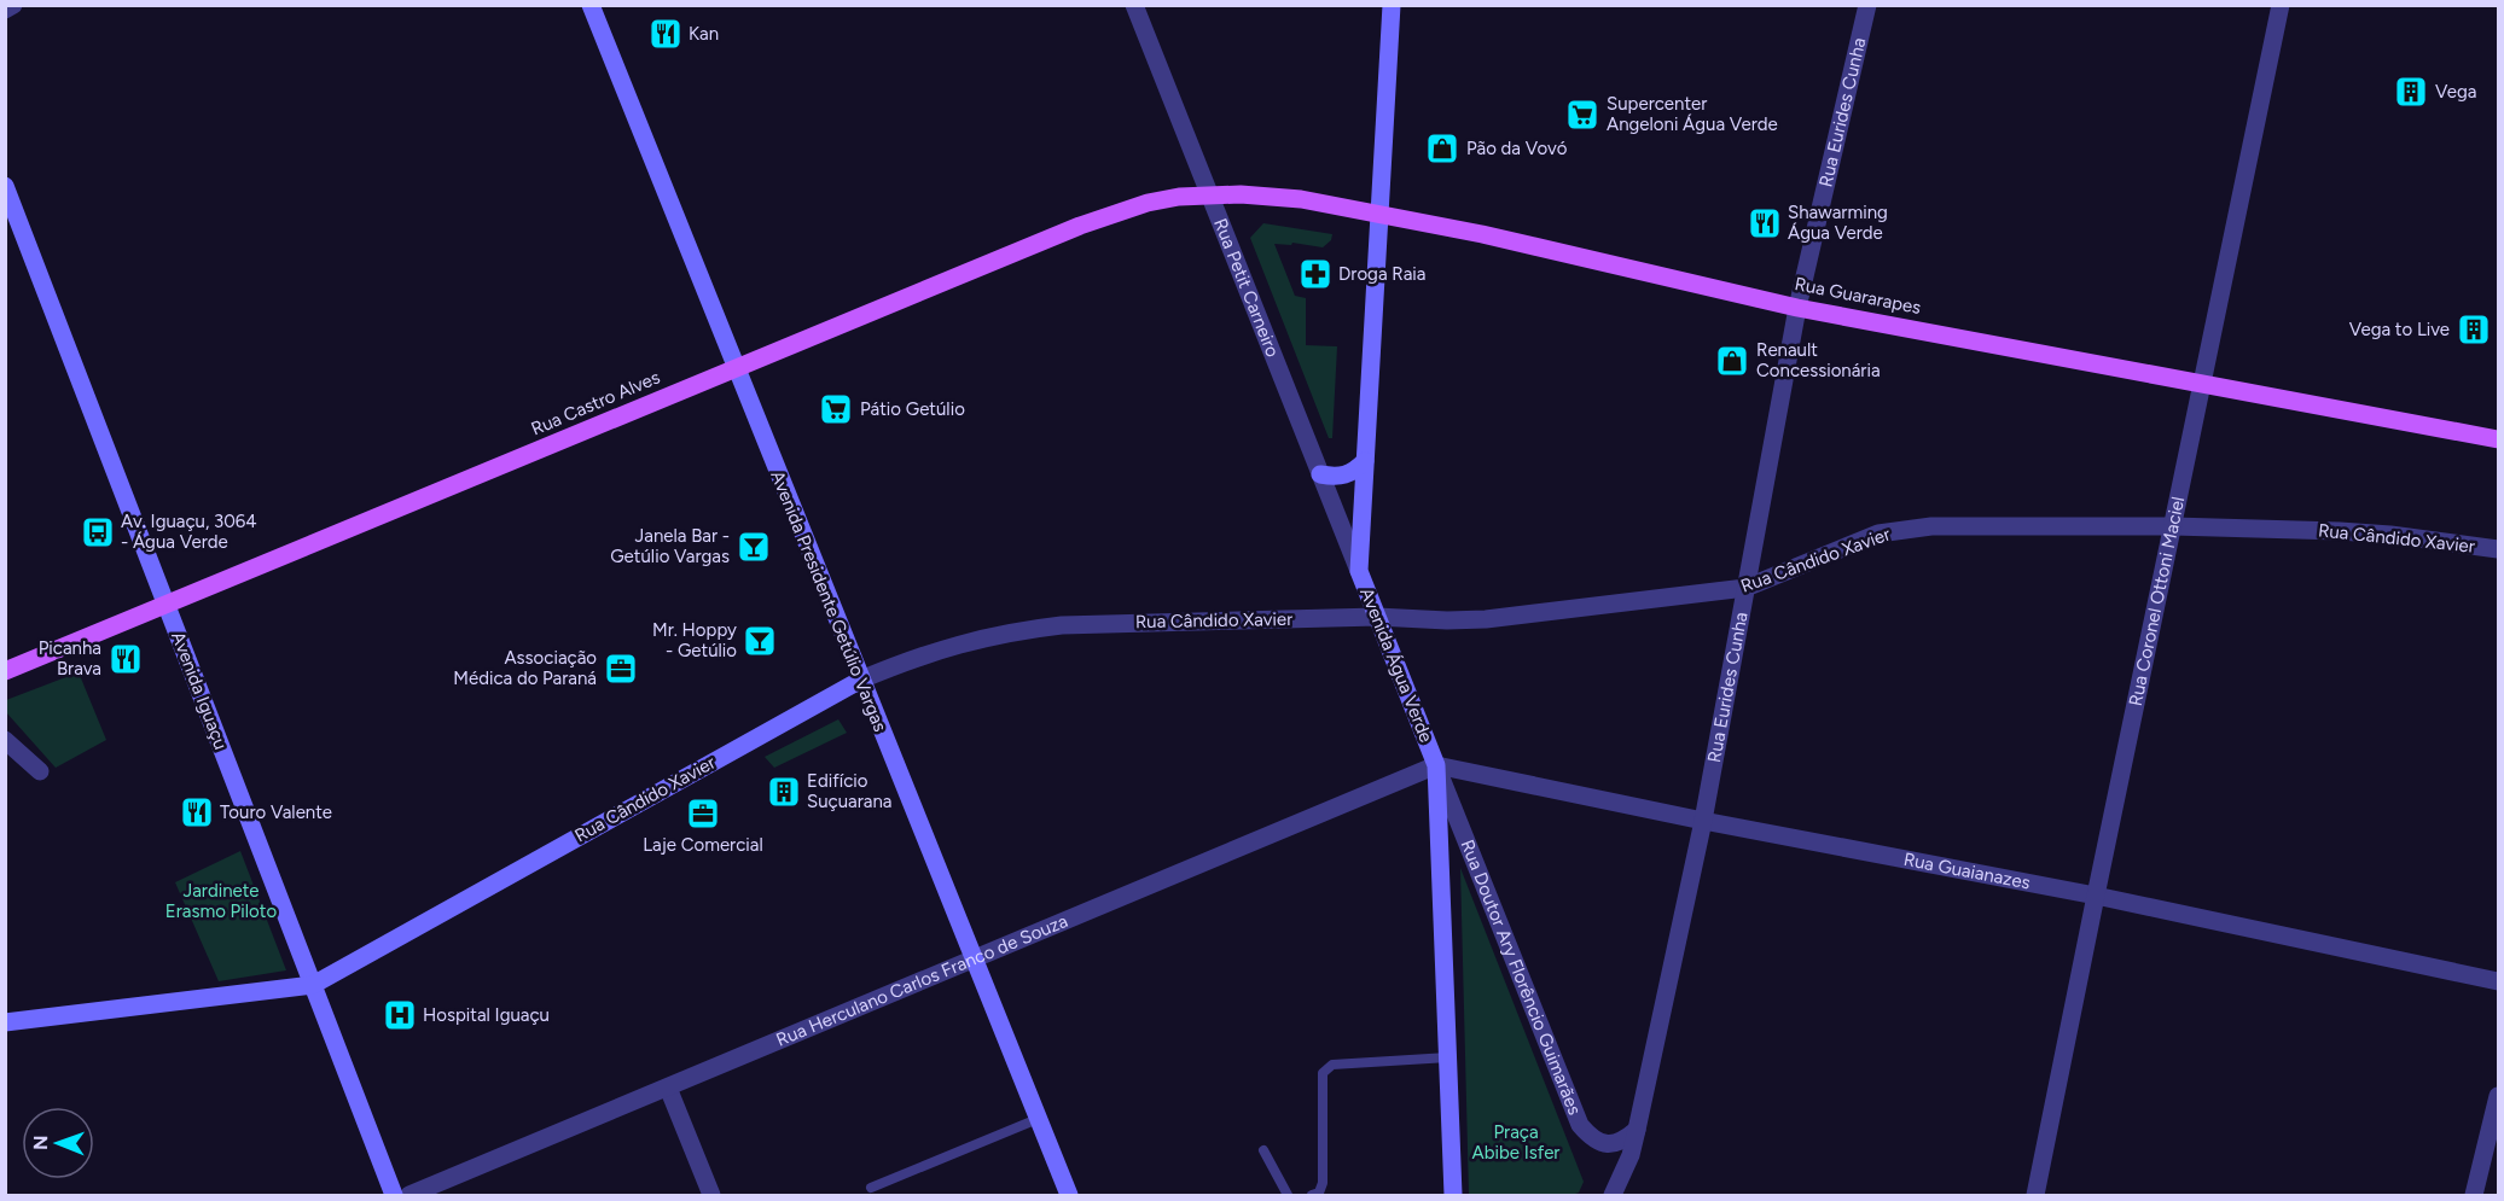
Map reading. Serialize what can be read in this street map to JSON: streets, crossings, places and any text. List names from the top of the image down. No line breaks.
{"streets":{"main road":["Rua Guararapes","Rua Castro Alves","Rua Cândido Xavier","Avenida Presidente Getúlio Vargas","Avenida Água Verde","Avenida Iguaçu"],"street":["Rua Eurides Cunha","Rua Petit Carneiro","Rua Coronel Ottoni Maciel","Rua Guaianazes","Rua Doutor Ary Florêncio Guimarães","Rua Herculano Carlos Franco de Souza"]},"crossings":[["Rua Eurides Cunha","Rua Guararapes"],["Rua Eurides Cunha","Rua Cândido Xavier"],["Rua Eurides Cunha","Rua Guaianazes"],["Rua Eurides Cunha","Rua Doutor Ary Florêncio Guimarães"],["Rua Petit Carneiro","Rua Guararapes"],["Rua Petit Carneiro","Rua Castro Alves"],["Rua Petit Carneiro","Avenida Água Verde"],["Rua Guararapes","Rua Castro Alves"],["Rua Guararapes","Rua Coronel Ottoni Maciel"],["Rua Guararapes","Avenida Água Verde"],["Rua Castro Alves","Avenida Presidente Getúlio Vargas"],["Rua Castro Alves","Avenida Iguaçu"],["Rua Cândido Xavier","Rua Coronel Ottoni Maciel"],["Rua Cândido Xavier","Avenida Presidente Getúlio Vargas"],["Rua Cândido Xavier","Avenida Água Verde"],["Rua Cândido Xavier","Avenida Iguaçu"],["Rua Coronel Ottoni Maciel","Rua Guaianazes"],["Avenida Presidente Getúlio Vargas","Rua Herculano Carlos Franco de Souza"],["Avenida Água Verde","Rua Guaianazes"],["Avenida Água Verde","Rua Doutor Ary Florêncio Guimarães"],["Avenida Água Verde","Rua Herculano Carlos Franco de Souza"],["Rua Guaianazes","Rua Doutor Ary Florêncio Guimarães"],["Rua Guaianazes","Rua Herculano Carlos Franco de Souza"],["Rua Doutor Ary Florêncio Guimarães","Rua Herculano Carlos Franco de Souza"]],"parks":["Jardinete Erasmo Piloto","Praça Abibe Isfer"],"places":{"restaurant":["Kan","Shawarming Água Verde","Picanha Brava","Touro Valente"],"building":["Vega","Vega to Live","Edifício Suçuarana"],"supermarket":["Supercenter Angeloni Água Verde","Pátio Getúlio"],"shop":["Pão da Vovó","Renault Concessionária"],"pharmacy":["Droga Raia"],"bus stop":["Av. Iguaçu, 3064 - Água Verde"],"bar":["Janela Bar - Getúlio Vargas","Mr. Hoppy - Getúlio"],"office":["Associação Médica do Paraná","Laje Comercial"],"hospital":["Hospital Iguaçu"]},"north":"left"}
